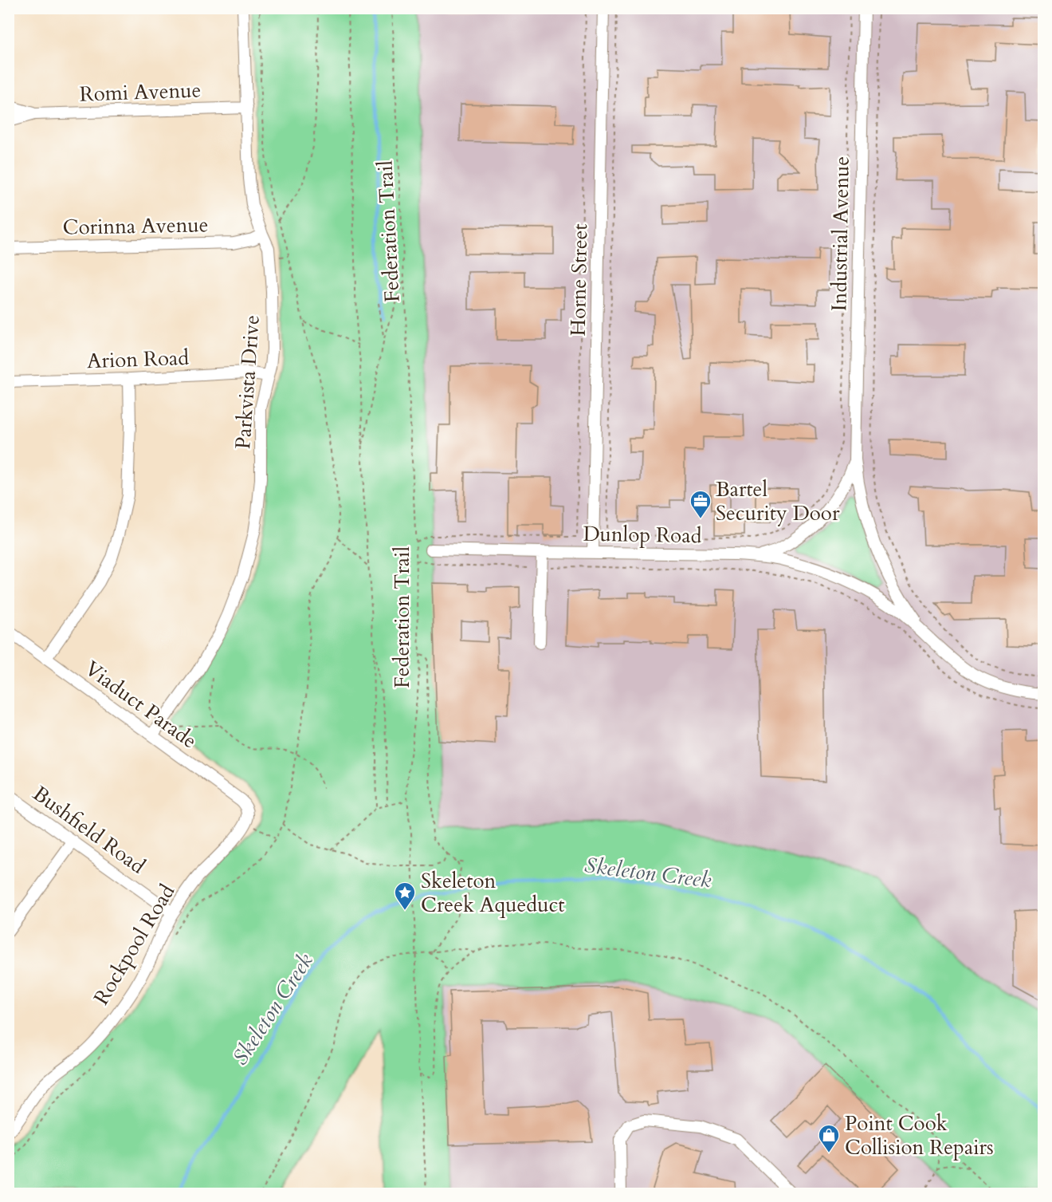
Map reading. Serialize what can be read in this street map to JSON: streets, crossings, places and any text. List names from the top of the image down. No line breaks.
{"streets":{"street":["Romi Avenue","Corinna Avenue","Industrial Avenue","Horne Street","Arion Road","Parkvista Drive","Dunlop Road","Viaduct Parade","Bushfield Road","Rockpool Road"],"path":["Federation Trail"]},"crossings":[["Romi Avenue","Parkvista Drive"],["Corinna Avenue","Parkvista Drive"],["Industrial Avenue","Dunlop Road"],["Horne Street","Dunlop Road"],["Arion Road","Parkvista Drive"],["Parkvista Drive","Viaduct Parade"],["Viaduct Parade","Rockpool Road"],["Bushfield Road","Rockpool Road"]],"water":["Skeleton Creek"],"places":{"office":["Bartel Security Door"],"place":["Skeleton Creek Aqueduct"],"shop":["Point Cook Collision Repairs"]}}
